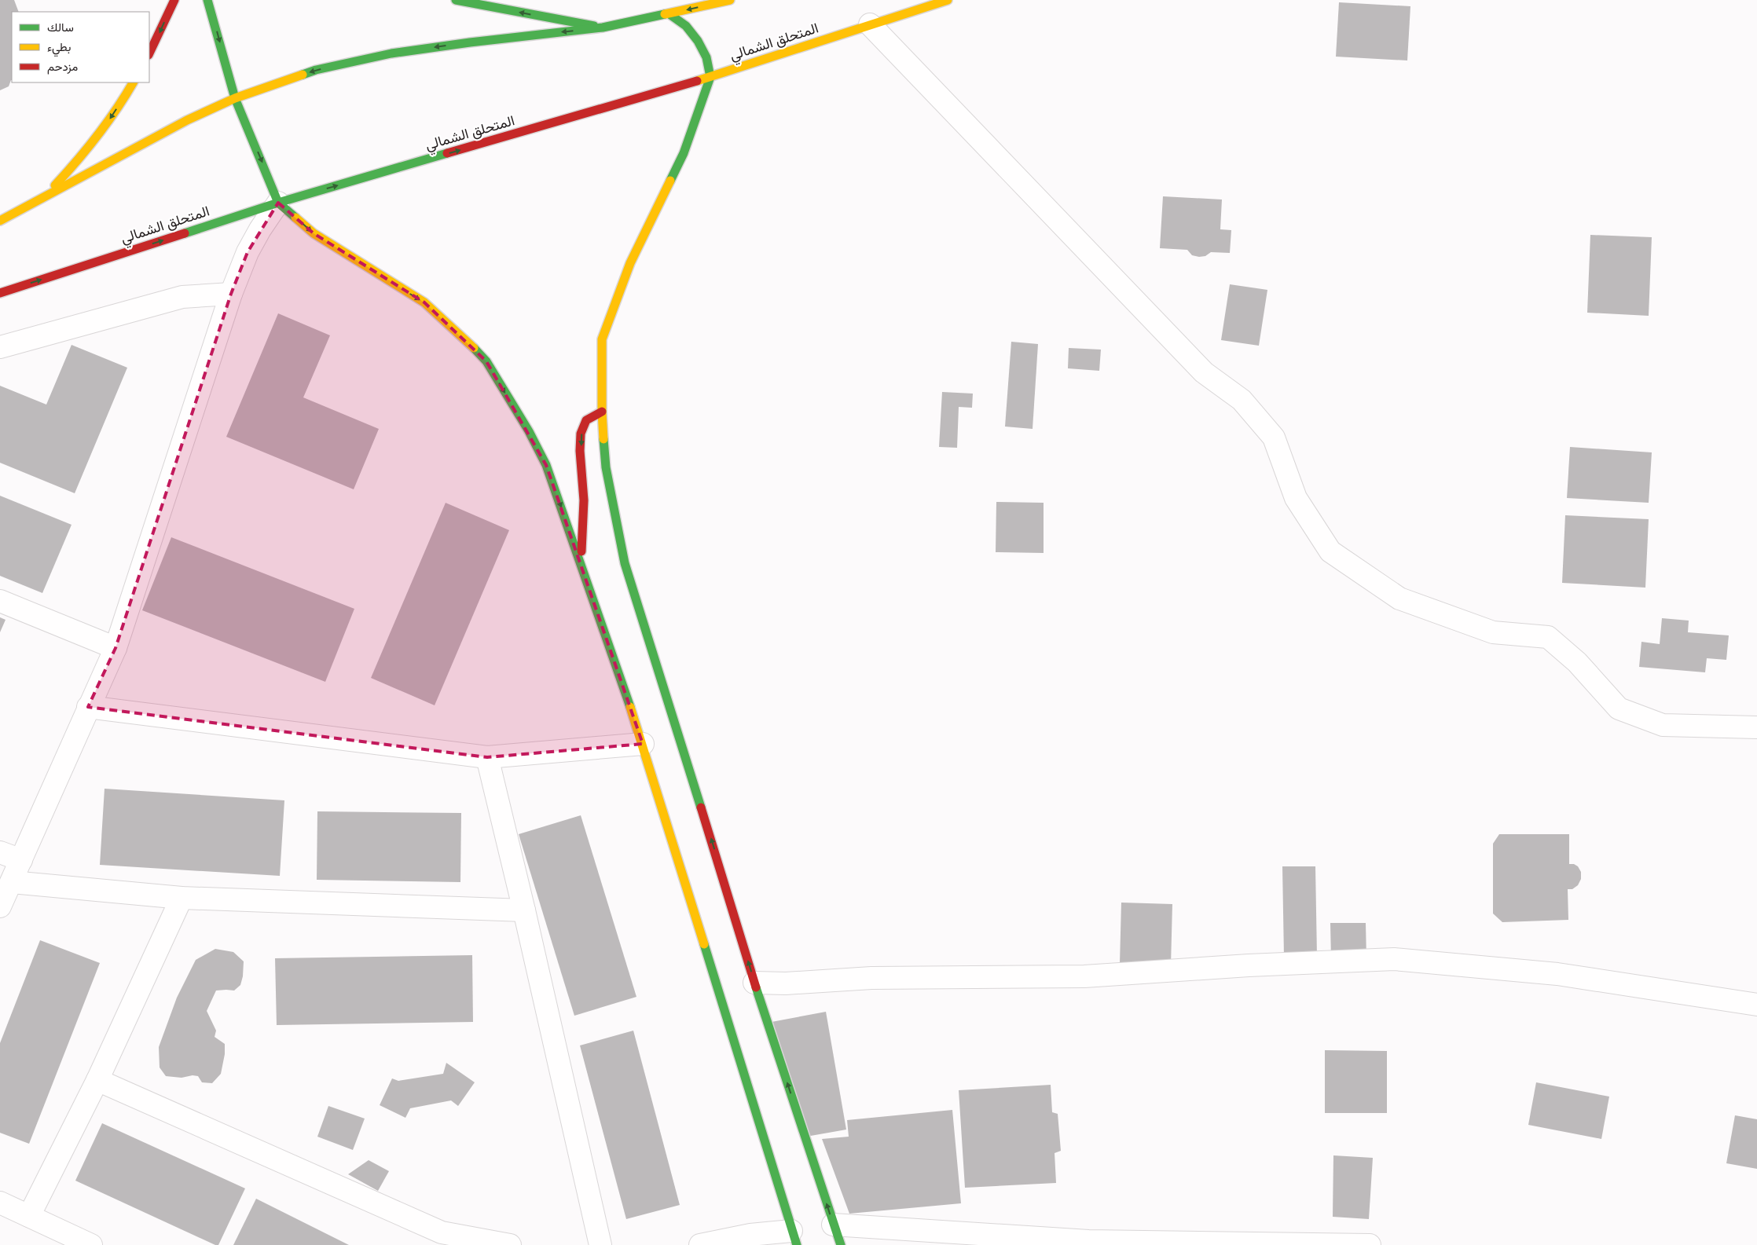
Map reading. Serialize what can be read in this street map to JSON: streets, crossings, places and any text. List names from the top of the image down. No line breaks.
{"streets":{"main road":["المتحلق الشمالي"]},"one_way":["المتحلق الشمالي"],"legend":["سالك","بطيء","مزدحم"]}
